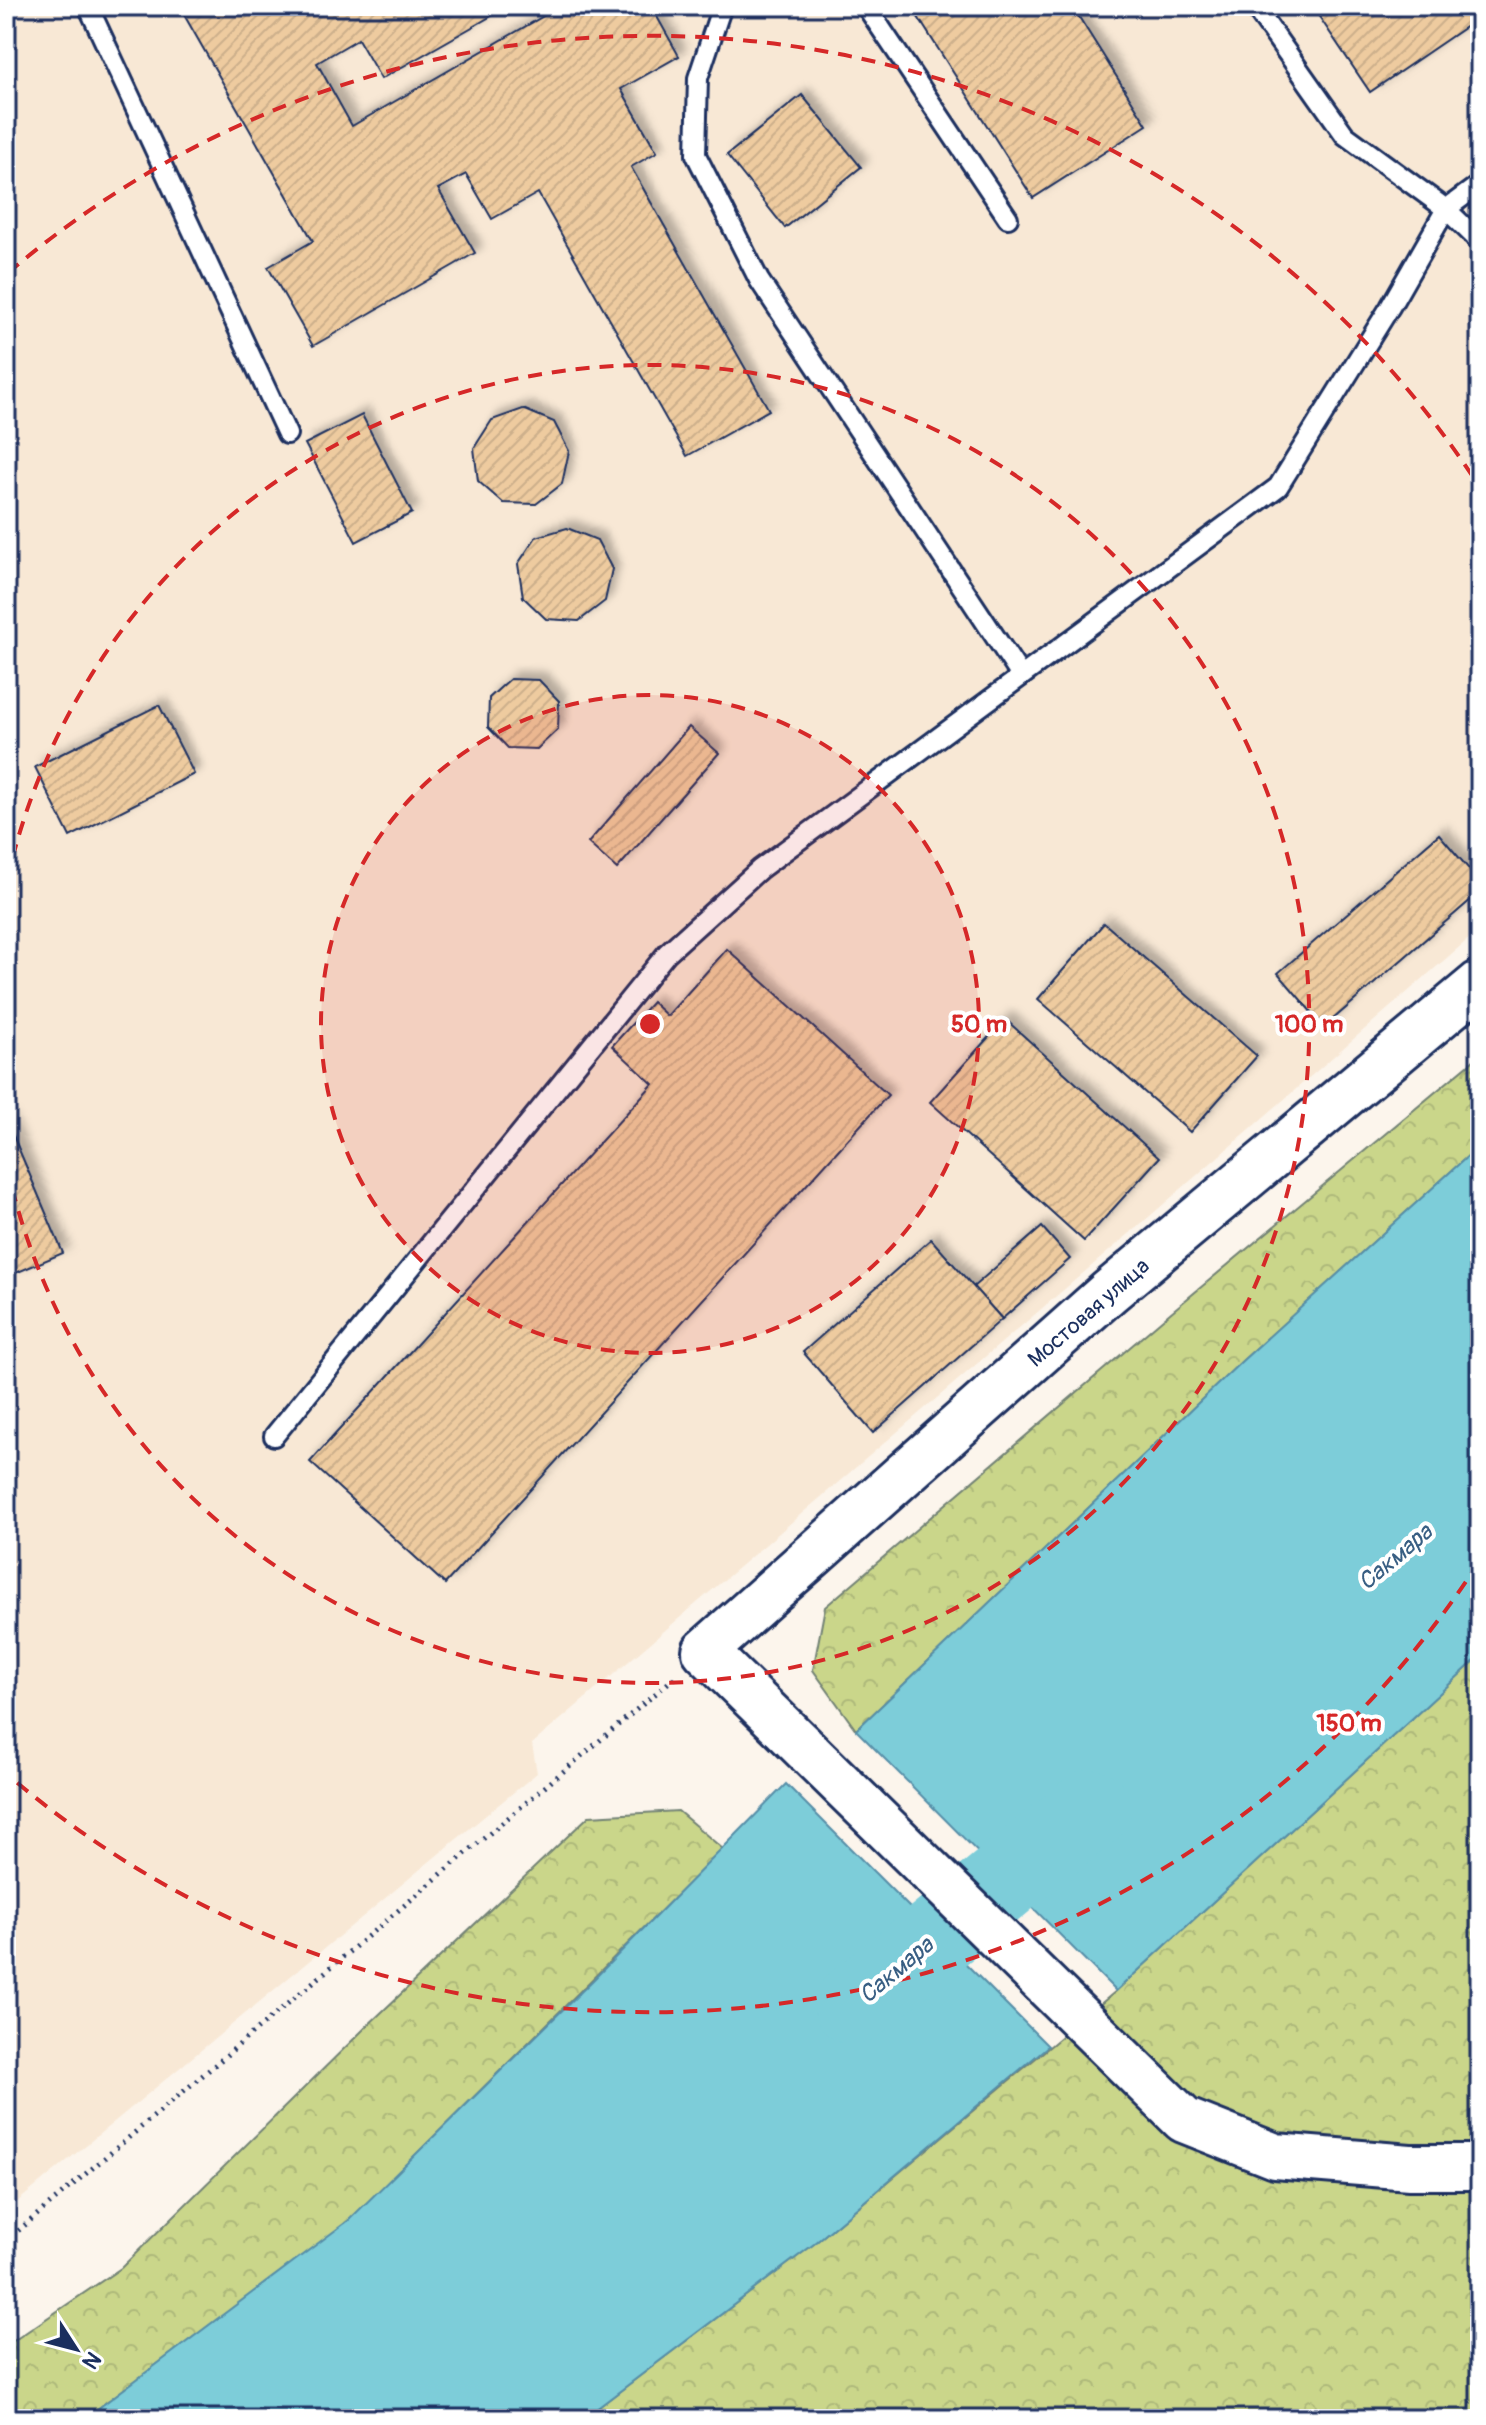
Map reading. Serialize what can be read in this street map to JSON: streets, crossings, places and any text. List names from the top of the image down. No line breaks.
{"streets":{"street":["Мостовая улица"]},"water":["Сакмара"],"north":"bottom right","rings":["50 m","100 m","150 m"]}
